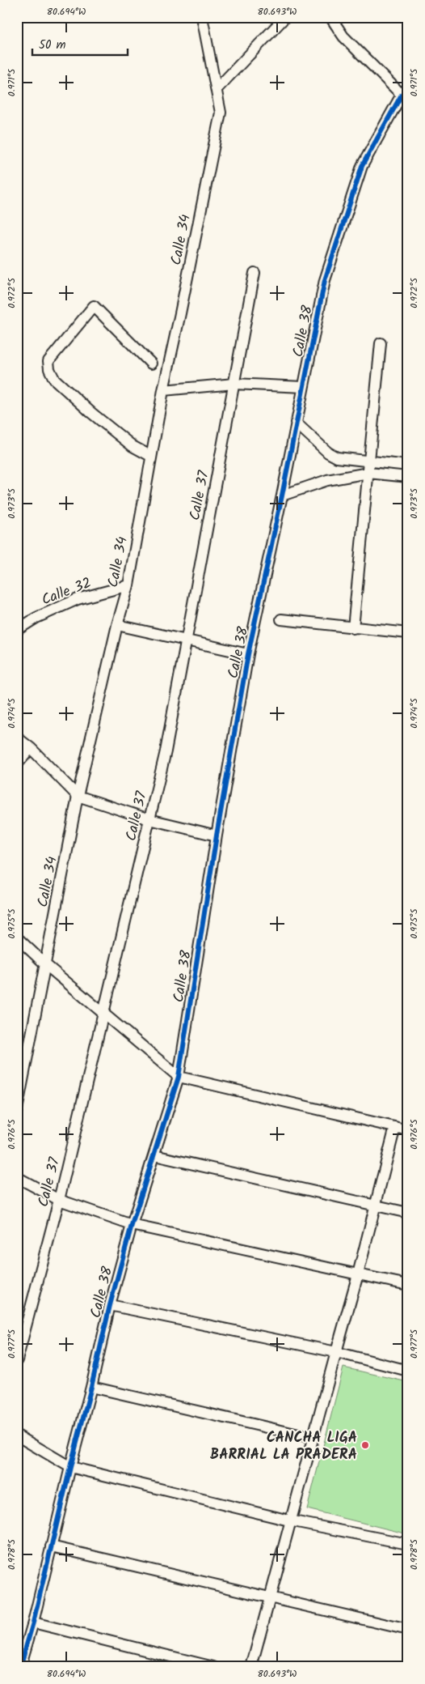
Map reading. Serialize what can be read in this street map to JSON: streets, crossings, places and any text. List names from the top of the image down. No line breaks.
{"streets":{"street":["Calle 34","Calle 38","Calle 37","Calle 32"]},"crossings":[["Calle 34","Calle 32"]],"places":["CANCHA LIGA BARRIAL LA PRADERA"],"scale_bar":"50 m","coordinates":["80.694°W","80.693°W","0.971°S","0.972°S","0.973°S","0.974°S","0.975°S","0.976°S","0.977°S","0.978°S"]}
